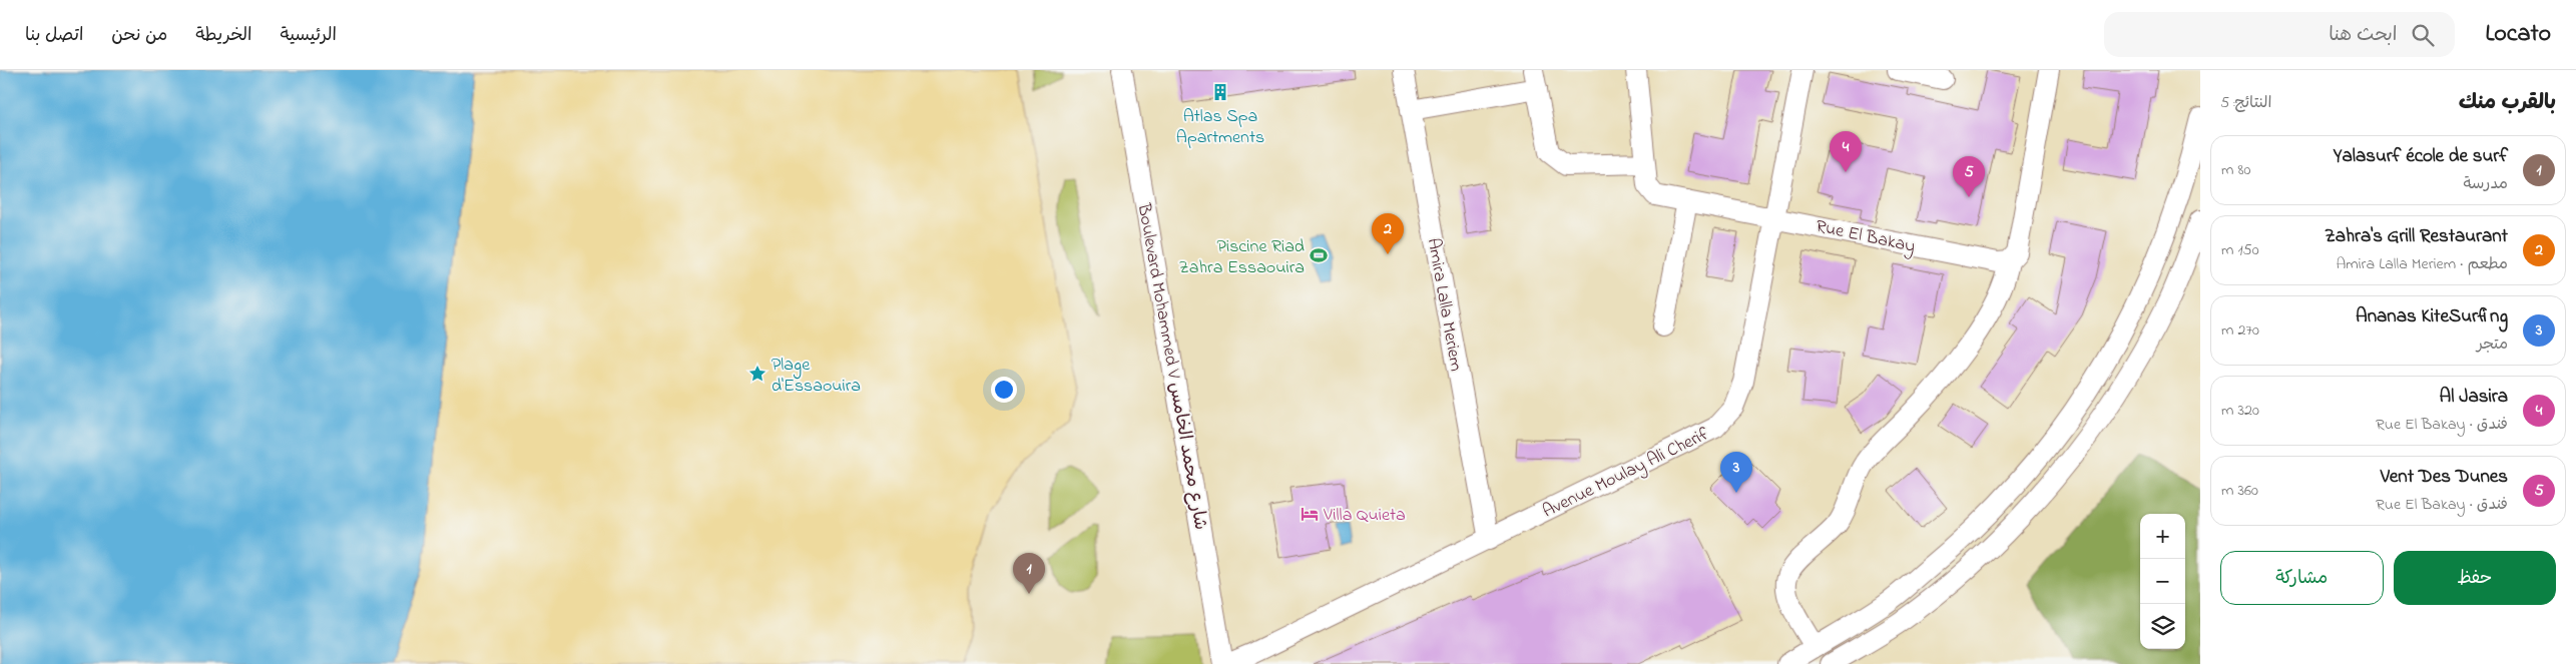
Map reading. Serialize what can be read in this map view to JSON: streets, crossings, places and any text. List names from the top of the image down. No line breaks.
{"streets":{"street":["Rue El Bakay","Amira Lalla Meriem","Boulevard Mohammed V شارع محمد الخامس","Avenue Moulay Ali Cherif"]},"crossings":[["Rue El Bakay","Avenue Moulay Ali Cherif"],["Amira Lalla Meriem","Avenue Moulay Ali Cherif"],["Boulevard Mohammed V شارع محمد الخامس","Avenue Moulay Ali Cherif"]],"places":{"building":["Atlas Spa Apartments"],"sports":["Piscine Riad Zahra Essaouira"],"place":["Plage d'Essaouira"],"hotel":["Villa Quieta"]},"page":{"header":"Locato","search":"ابحث هنا","nav":["الرئيسية","الخريطة","من نحن","اتصل بنا"],"heading":["بالقرب منك","النتائج: 5"],"pins":["4","5","2","3","1"],"list":[{"mark":"1","name":"Yalasurf école de surf","note":"مدرسة","value":"80 m"},{"mark":"2","name":"Zahra's Grill Restaurant","note":"مطعم · Amira Lalla Meriem","value":"150 m"},{"mark":"3","name":"Ananas KiteSurfing","note":"متجر","value":"270 m"},{"mark":"4","name":"Al Jasira","note":"فندق · Rue El Bakay","value":"320 m"},{"mark":"5","name":"Vent Des Dunes","note":"فندق · Rue El Bakay","value":"360 m"}],"map_buttons":["+","−"],"buttons":["حفظ","مشاركة"]}}
